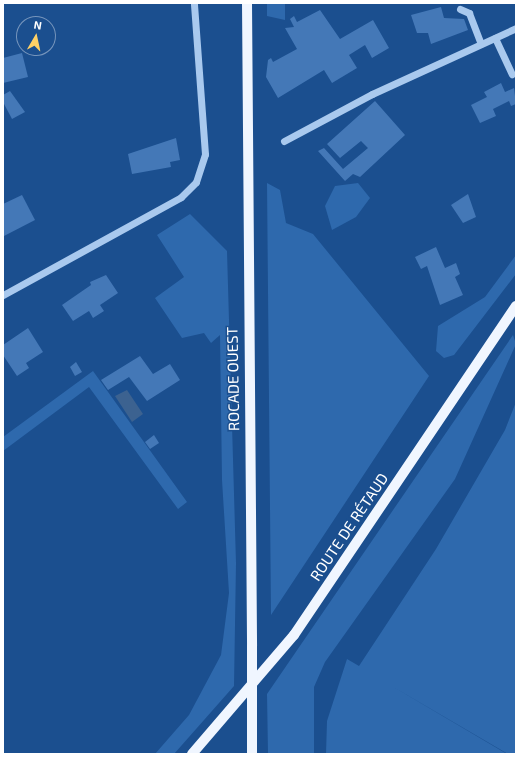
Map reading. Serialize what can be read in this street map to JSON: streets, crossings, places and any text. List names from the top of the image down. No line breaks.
{"streets":{"main road":["ROCADE OUEST","ROUTE DE RÉTAUD"]},"north":"top"}
